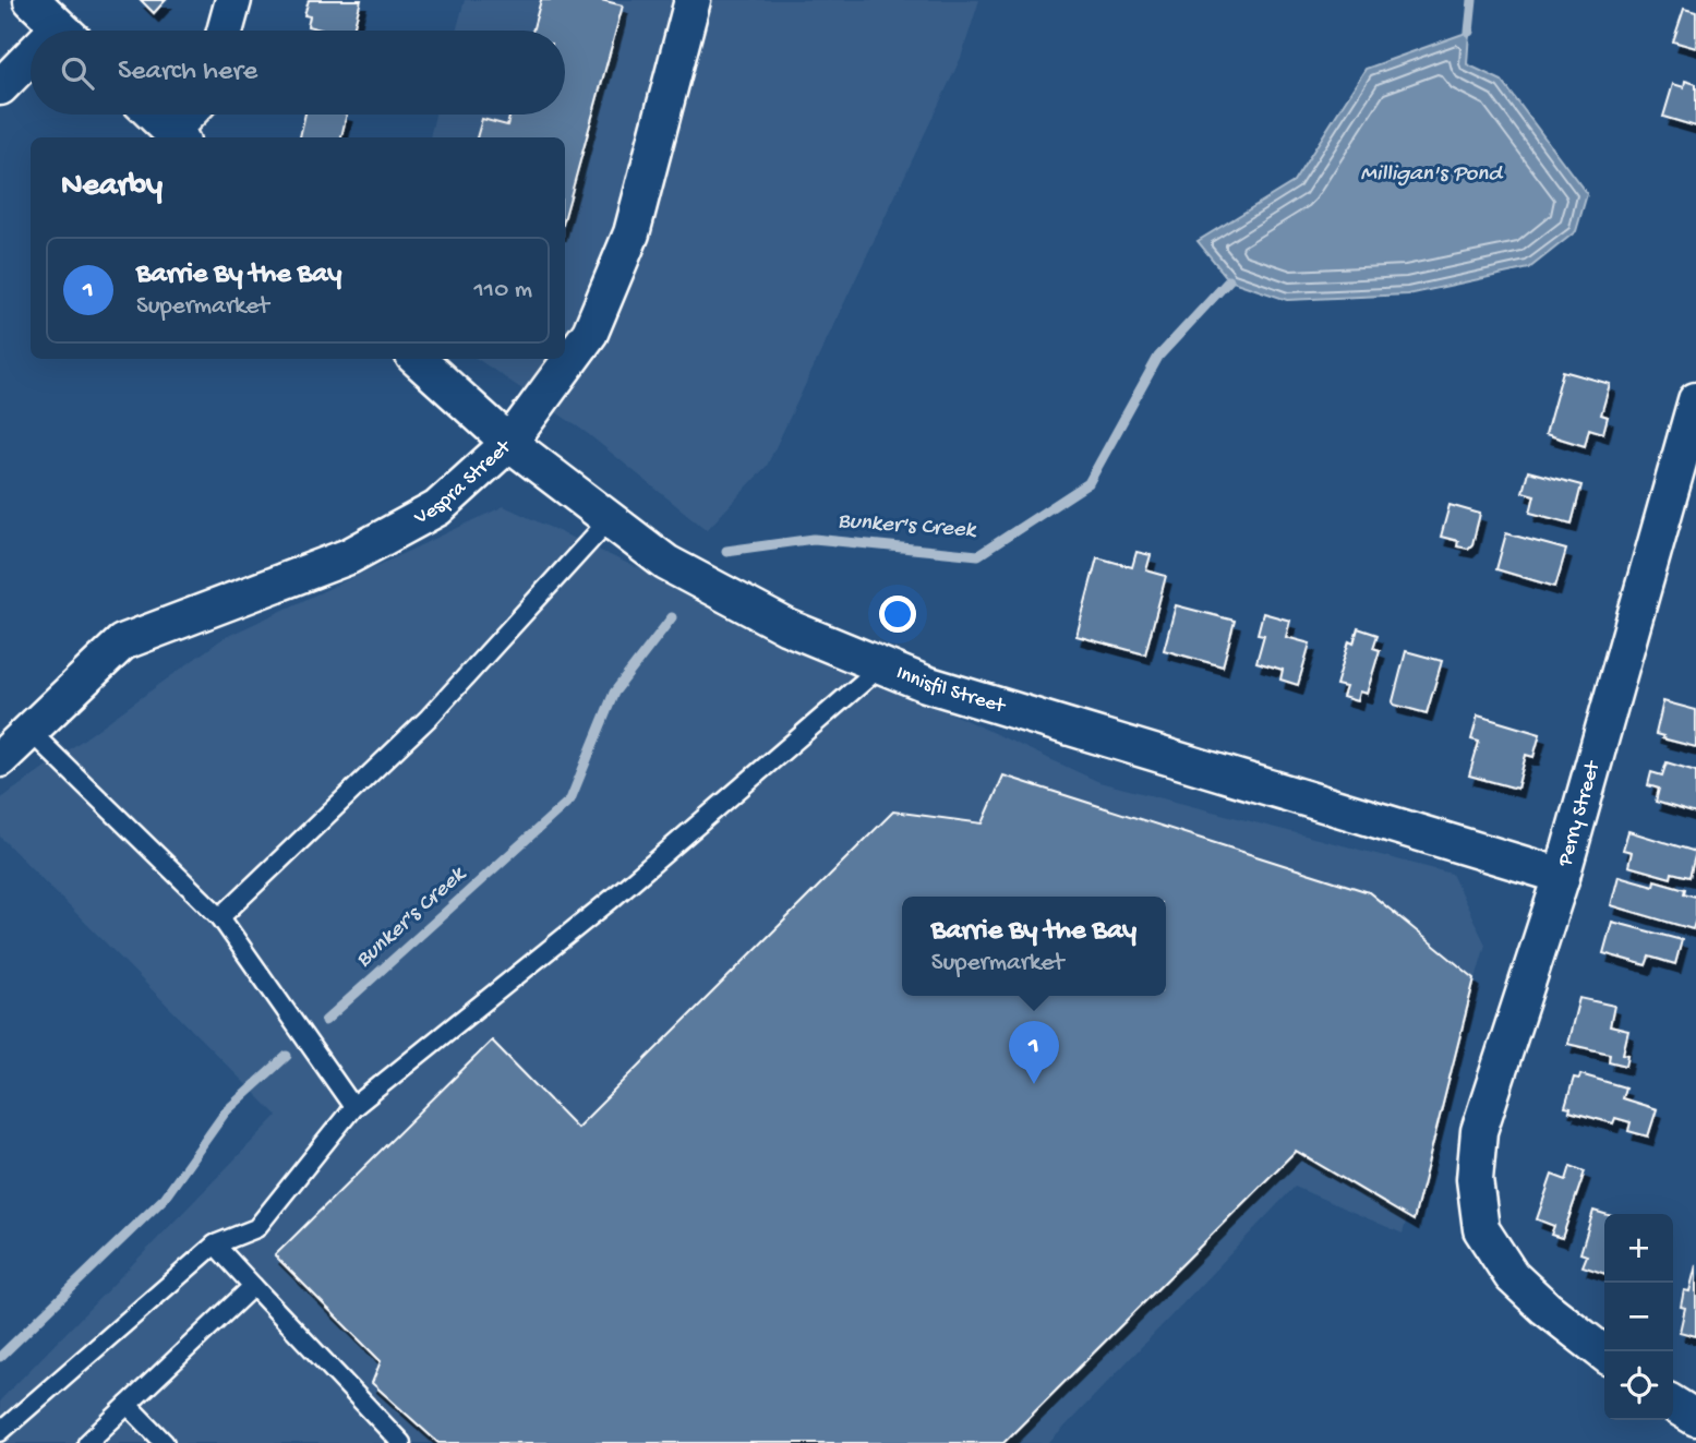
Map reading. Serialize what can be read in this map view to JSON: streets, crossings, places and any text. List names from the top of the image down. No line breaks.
{"streets":{"street":["Vespra Street","Innisfil Street","Perry Street"]},"crossings":[["Vespra Street","Innisfil Street"],["Innisfil Street","Perry Street"]],"water":["Milligan's Pond","Bunker's Creek"],"page":{"search":"Search here","heading":"Nearby","list":[{"mark":"1","name":"Barrie By the Bay","note":"Supermarket","value":"110 m"}],"popup":["Barrie By the Bay","Supermarket"],"pins":"1","map_buttons":["+","−"]}}
